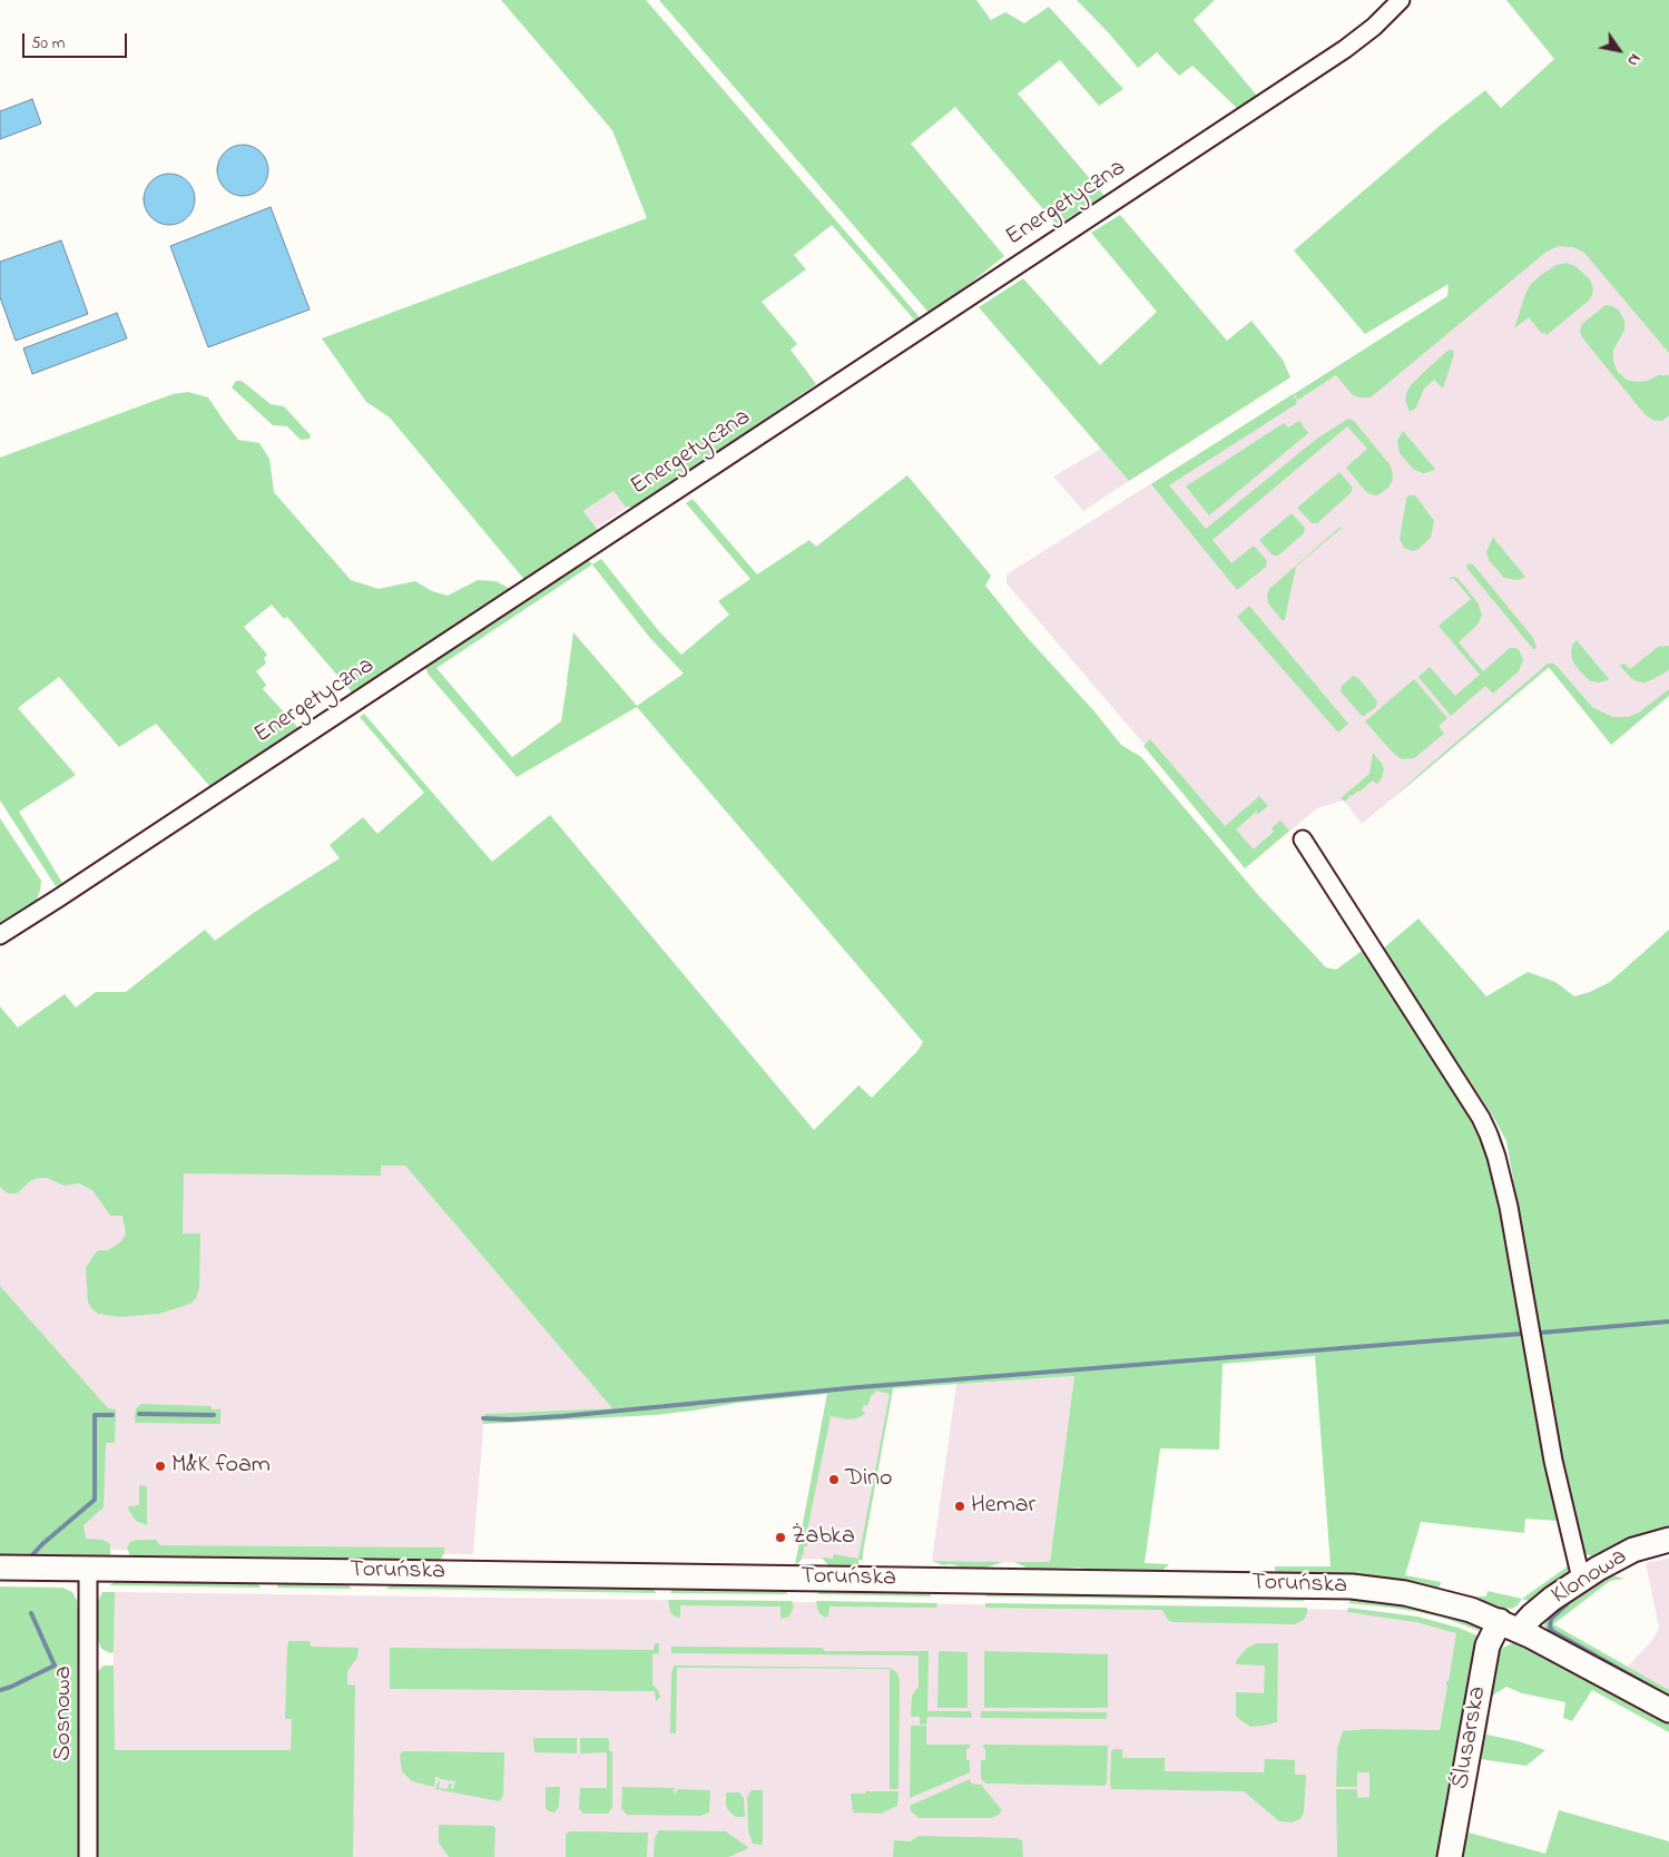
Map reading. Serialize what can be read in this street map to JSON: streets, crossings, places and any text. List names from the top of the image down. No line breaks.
{"streets":{"street":["Energetyczna","Toruńska","Klonowa","Sosnowa","Ślusarska"]},"crossings":[["Toruńska","Klonowa"],["Toruńska","Sosnowa"],["Toruńska","Ślusarska"],["Klonowa","Ślusarska"]],"places":["M&K foam","Dino","Hemar","Żabka"],"scale_bar":"50 m","north":"bottom right"}
